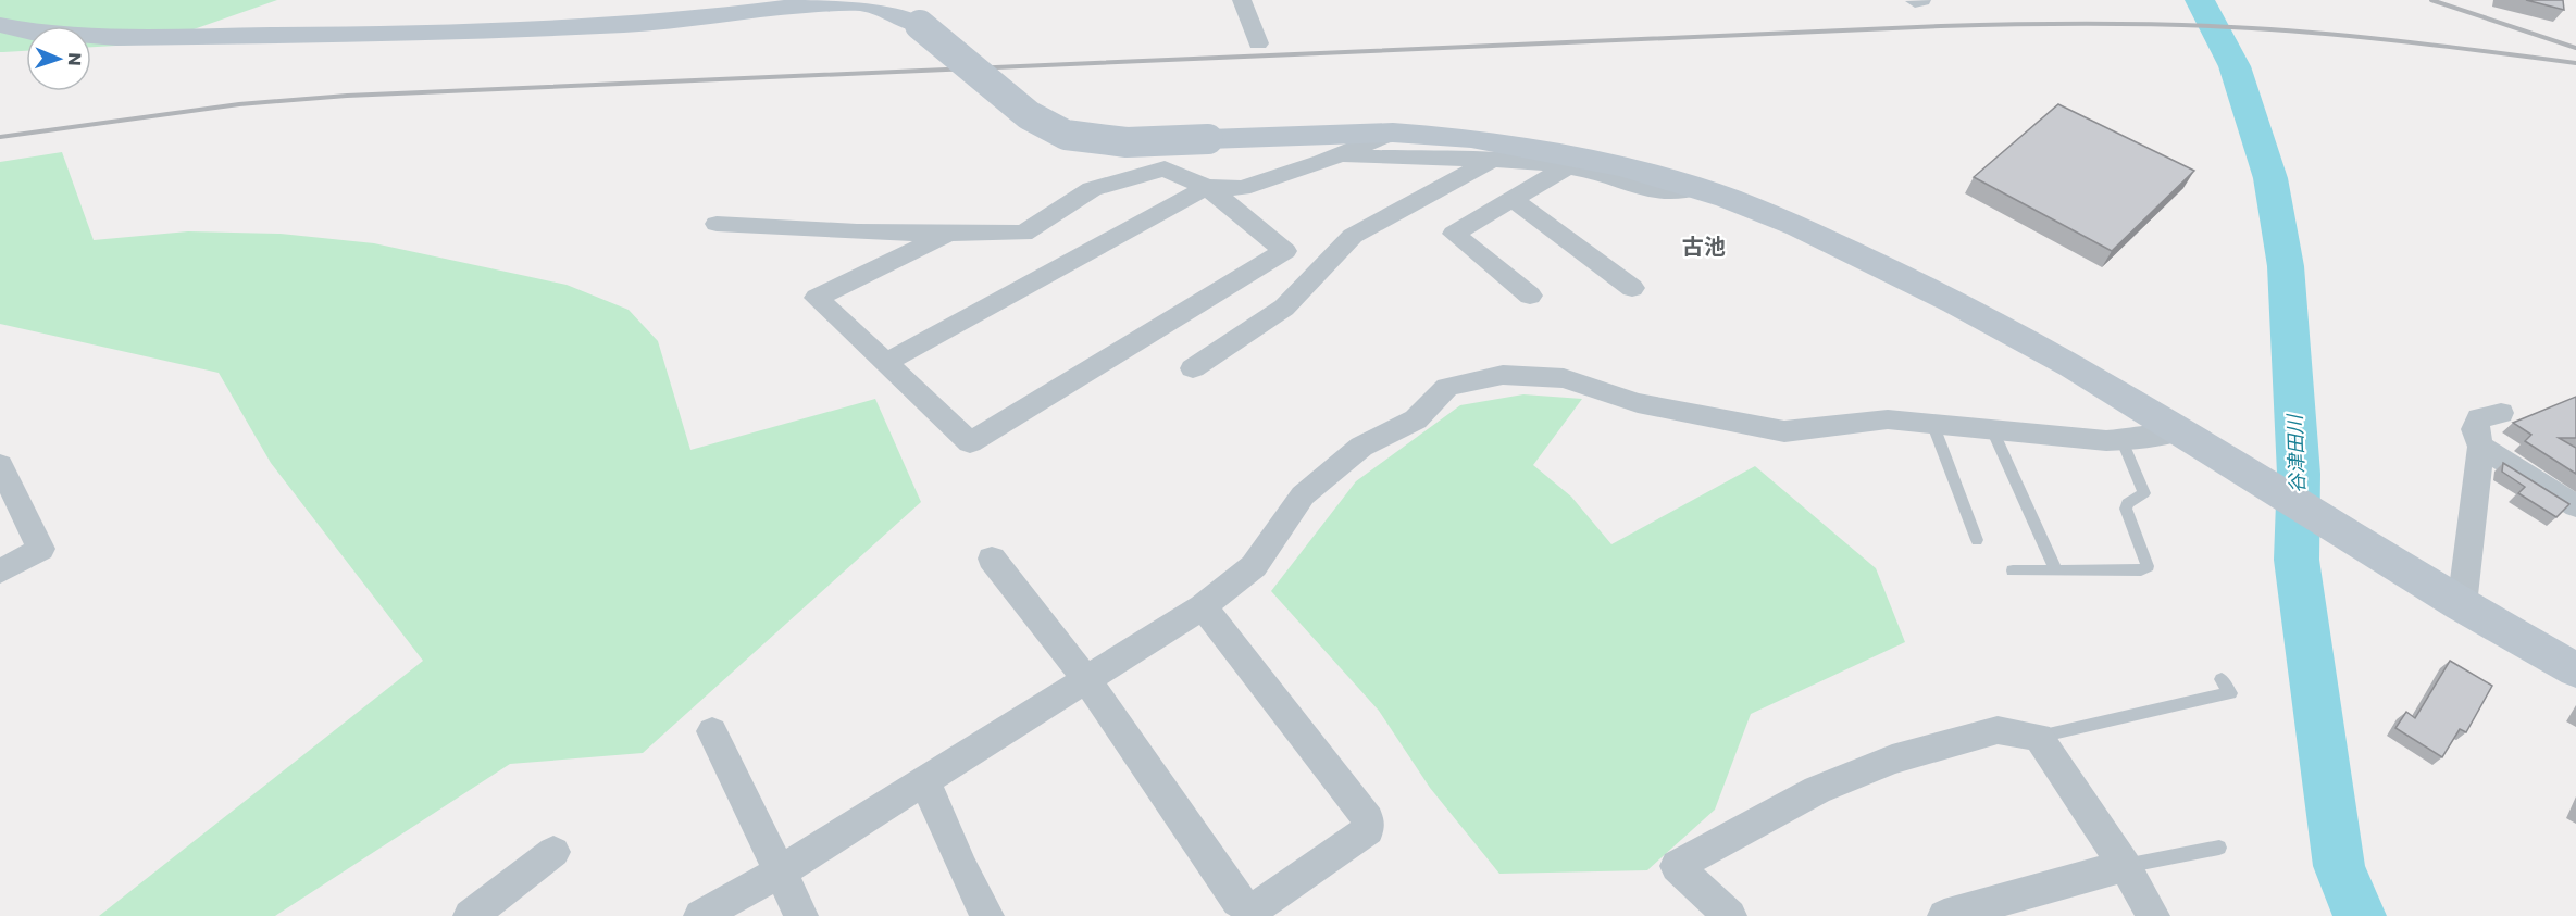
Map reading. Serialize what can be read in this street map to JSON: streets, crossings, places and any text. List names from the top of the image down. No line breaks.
{"districts":["古池"],"water":["谷津田川"],"north":"right"}
